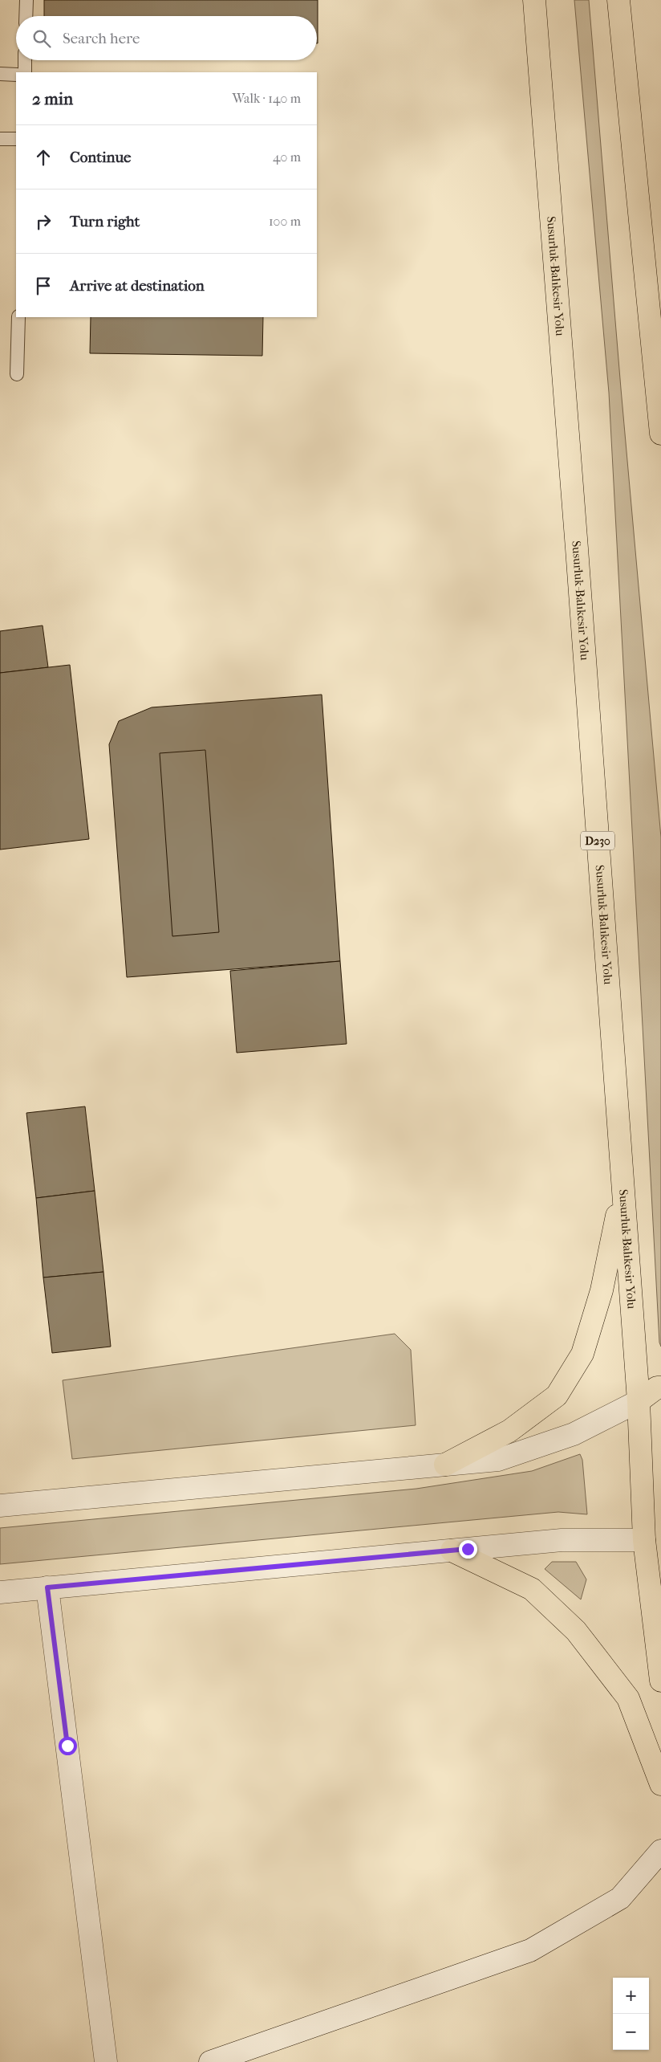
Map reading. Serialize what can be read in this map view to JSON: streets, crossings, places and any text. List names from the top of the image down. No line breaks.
{"streets":{"highway":["Susurluk-Balıkesir Yolu","D230"]},"page":{"search":"Search here","heading":["2 min","Walk · 140 m"],"list":[["Continue","40 m"],["Turn right","100 m"],"Arrive at destination"],"map_buttons":["+","−"]}}
